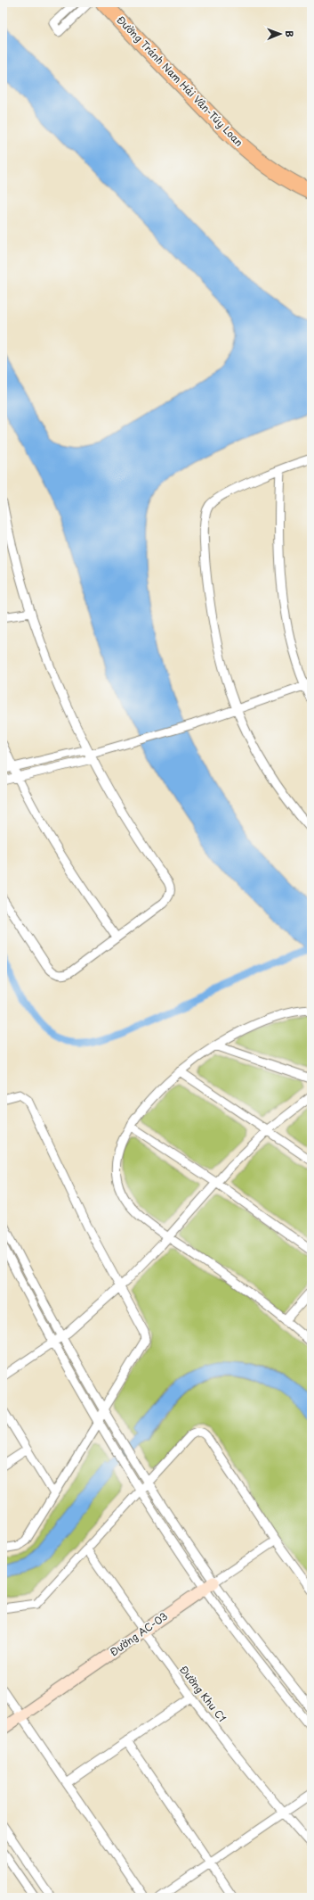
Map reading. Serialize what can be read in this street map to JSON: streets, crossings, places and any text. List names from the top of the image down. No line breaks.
{"streets":{"highway":["Đường Tránh Nam Hải Vân-Túy Loan"],"street":["Đường AC-03","Đường Khu C1"]},"crossings":[["Đường AC-03","Đường Khu C1"]],"north":"right"}
